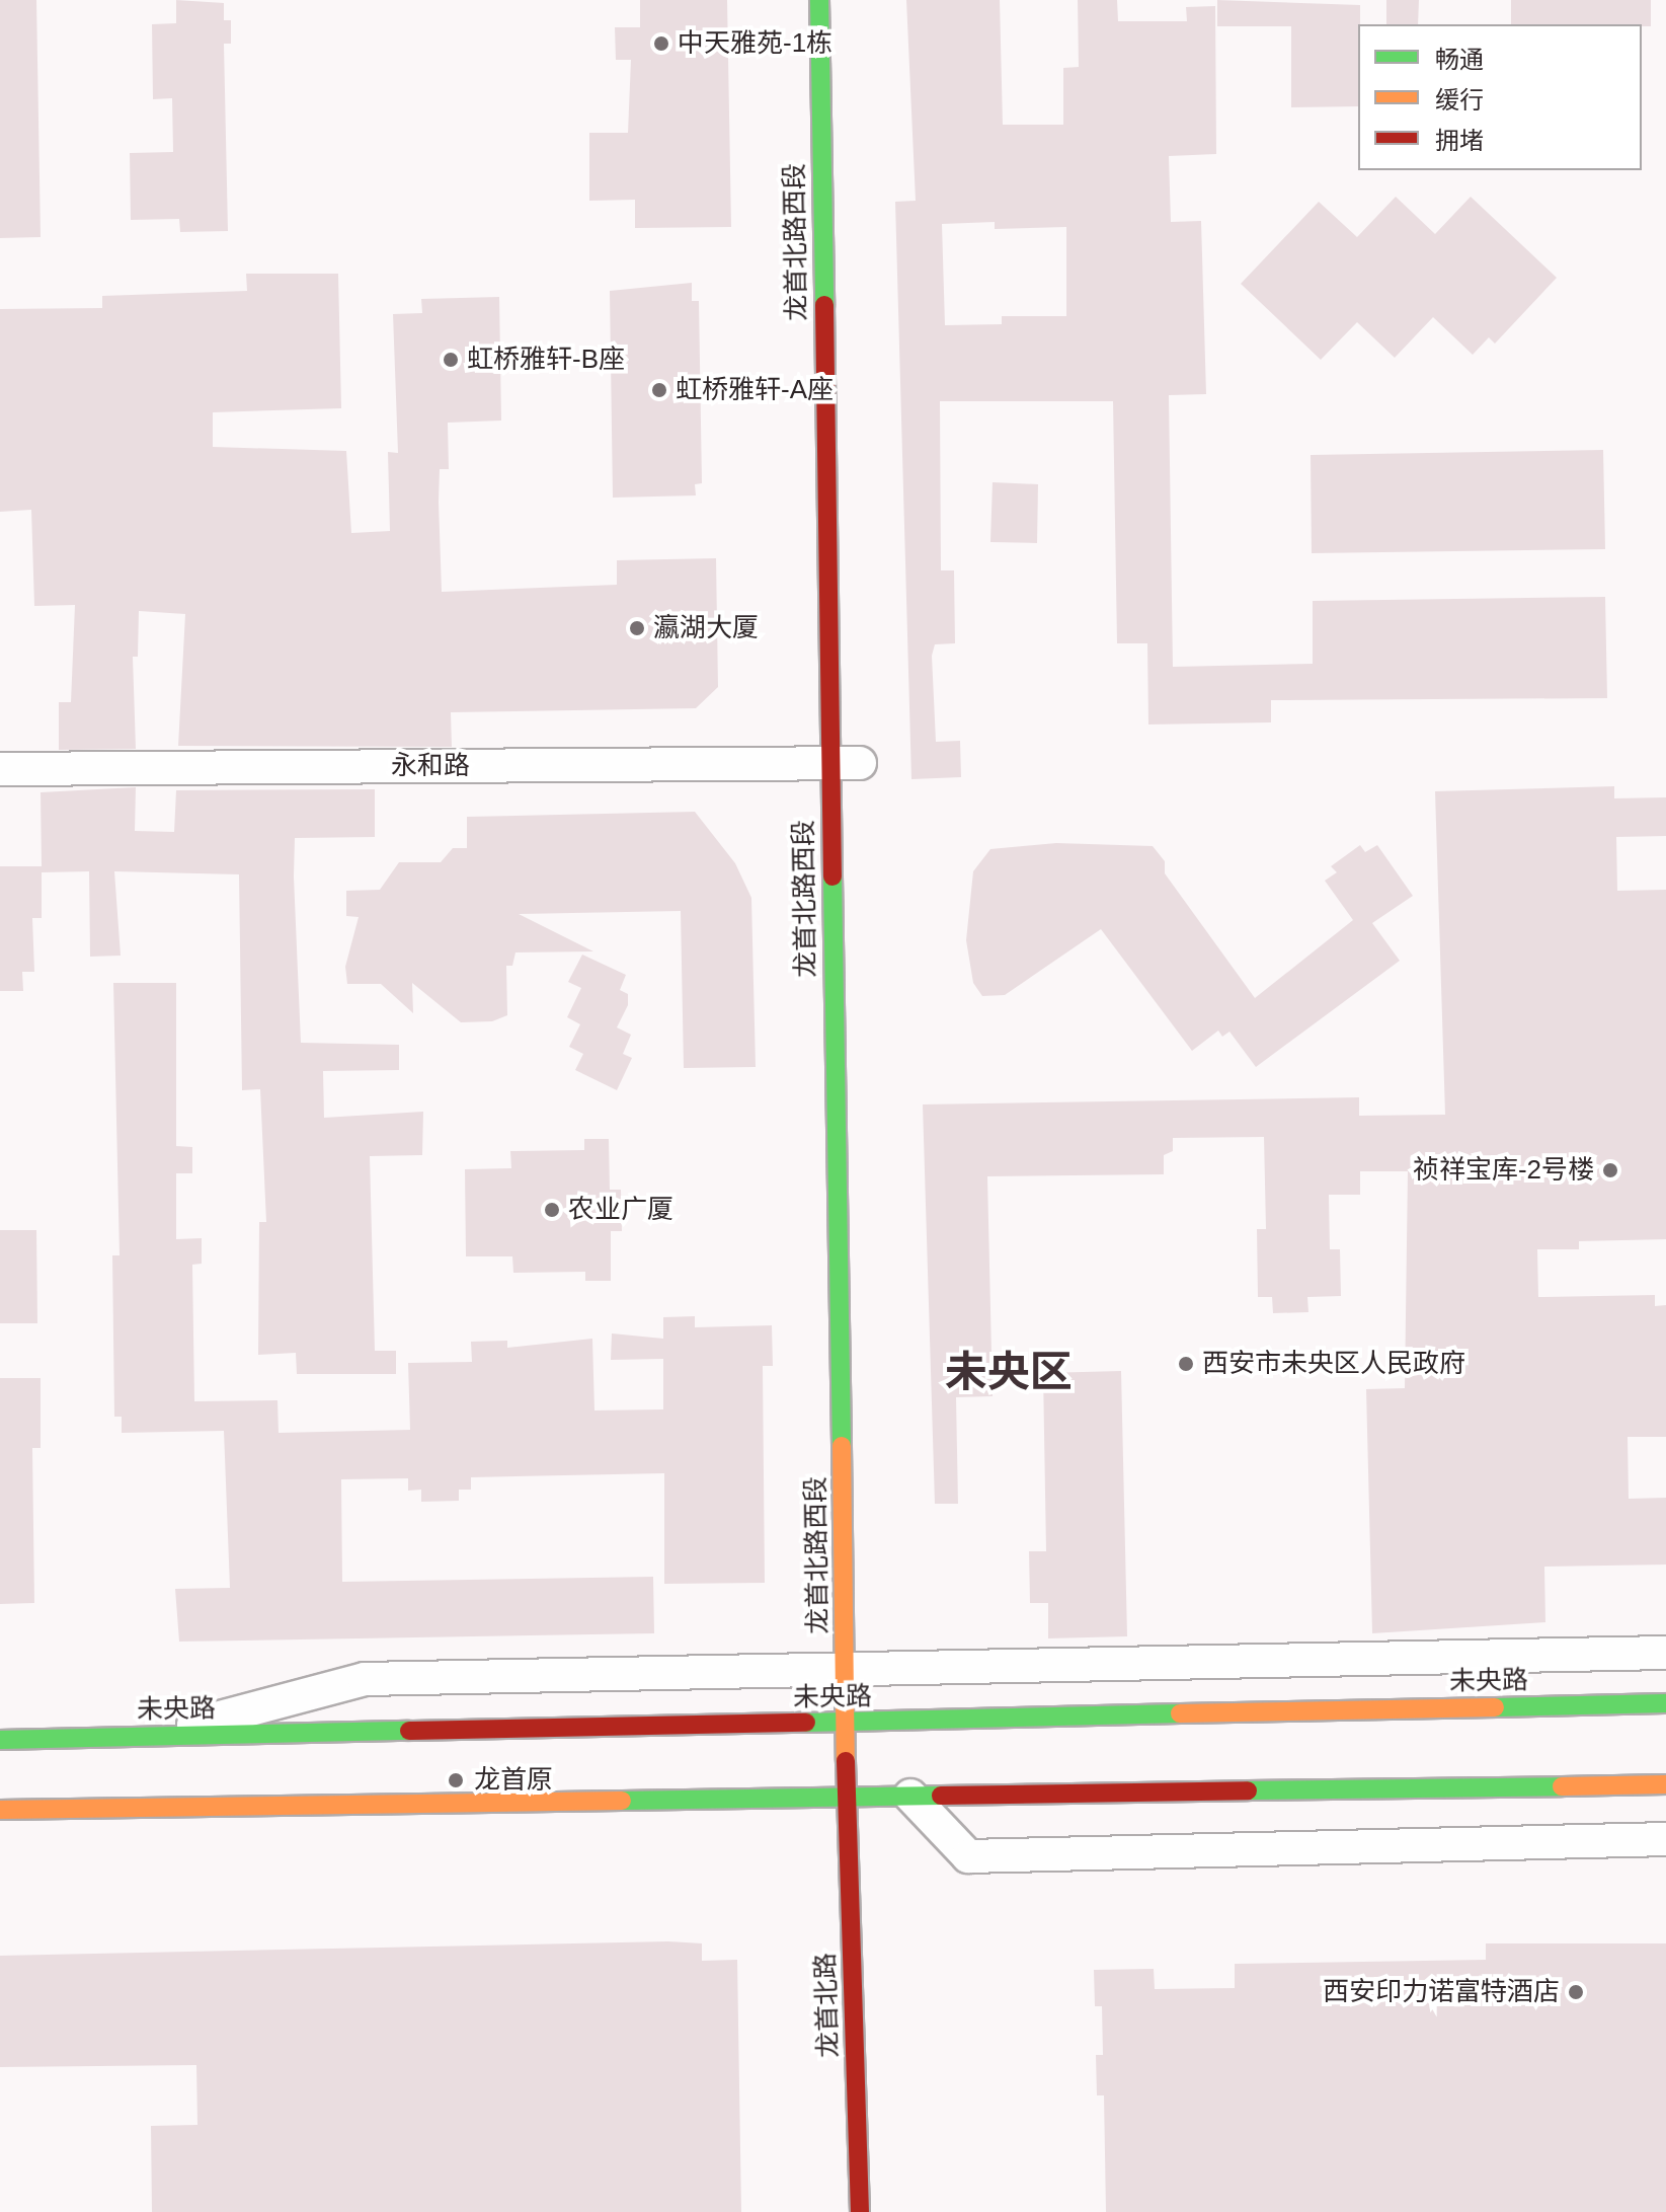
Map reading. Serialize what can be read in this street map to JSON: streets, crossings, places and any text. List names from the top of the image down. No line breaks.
{"streets":{"main road":["龙首北路西段","未央路","龙首北路"],"street":["永和路"]},"crossings":[["龙首北路西段","永和路"],["龙首北路西段","未央路"],["龙首北路西段","龙首北路"]],"districts":["未央区"],"places":["中天雅苑-1栋","虹桥雅轩-B座","虹桥雅轩-A座","瀛湖大厦","祯祥宝库-2号楼","农业广厦","西安市未央区人民政府","龙首原","西安印力诺富特酒店"],"legend":["畅通","缓行","拥堵"]}
